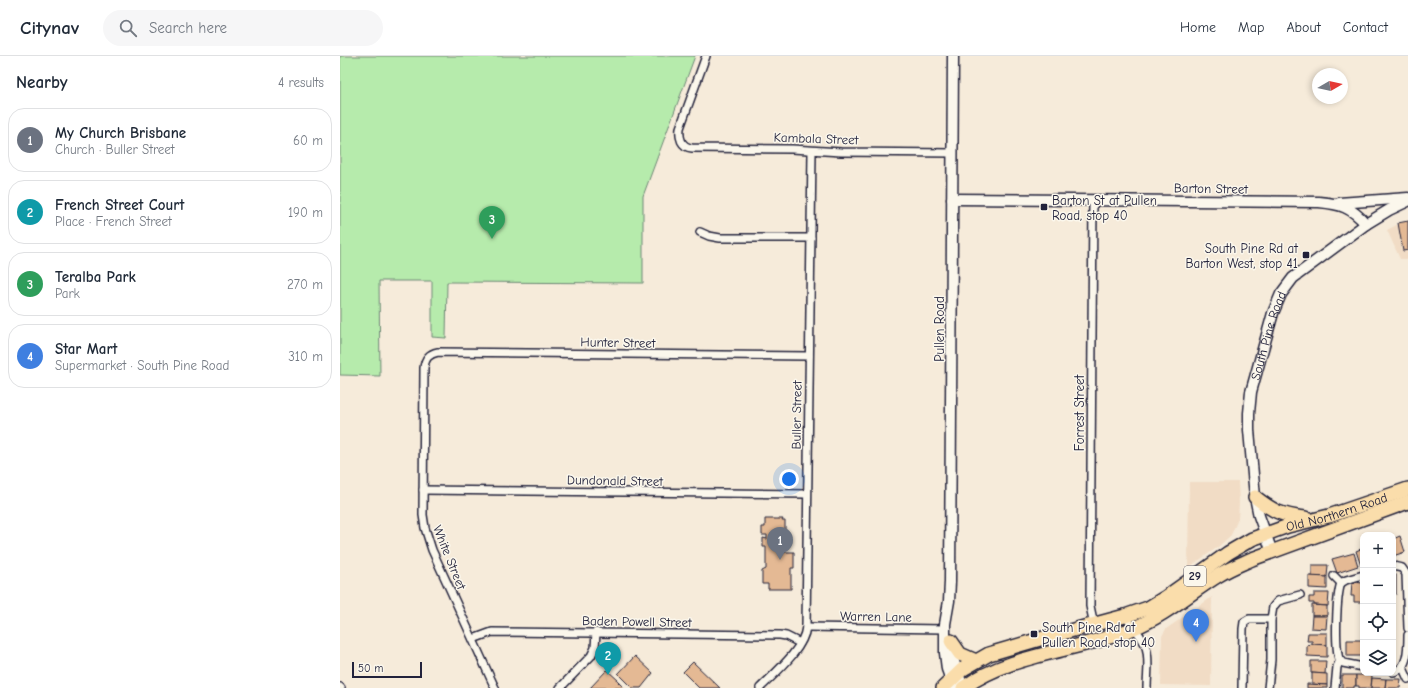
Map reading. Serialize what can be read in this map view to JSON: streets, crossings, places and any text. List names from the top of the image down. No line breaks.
{"streets":{"highway":["Old Northern Road","29"],"street":["Kambala Street","Barton Street","Pullen Road","South Pine Road","Hunter Street","Forrest Street","Buller Street","Dundonald Street","White Street","Warren Lane","Baden Powell Street"]},"crossings":[["Kambala Street","Pullen Road"],["Kambala Street","Buller Street"],["Barton Street","Pullen Road"],["Barton Street","South Pine Road"],["Barton Street","Forrest Street"],["Pullen Road","29"],["Pullen Road","Warren Lane"],["South Pine Road","Old Northern Road"],["South Pine Road","29"],["Hunter Street","Buller Street"],["Hunter Street","White Street"],["Forrest Street","29"],["Buller Street","Dundonald Street"],["Buller Street","Warren Lane"],["Buller Street","Baden Powell Street"],["Dundonald Street","White Street"],["Old Northern Road","29"],["White Street","Baden Powell Street"]],"places":{"transit":["Barton St at Pullen Road, stop 40","South Pine Rd at Barton West, stop 41","South Pine Rd at Pullen Road, stop 40"]},"scale_bar":"50 m","north":"right","page":{"header":"Citynav","search":"Search here","nav":["Home","Map","About","Contact"],"heading":["Nearby","4 results"],"list":[{"mark":"1","name":"My Church Brisbane","note":"Church · Buller Street","value":"60 m"},{"mark":"2","name":"French Street Court","note":"Place · French Street","value":"190 m"},{"mark":"3","name":"Teralba Park","note":"Park","value":"270 m"},{"mark":"4","name":"Star Mart","note":"Supermarket · South Pine Road","value":"310 m"}],"pins":["3","1","4","2"],"map_buttons":["+","−"],"scale":"50 m"}}
